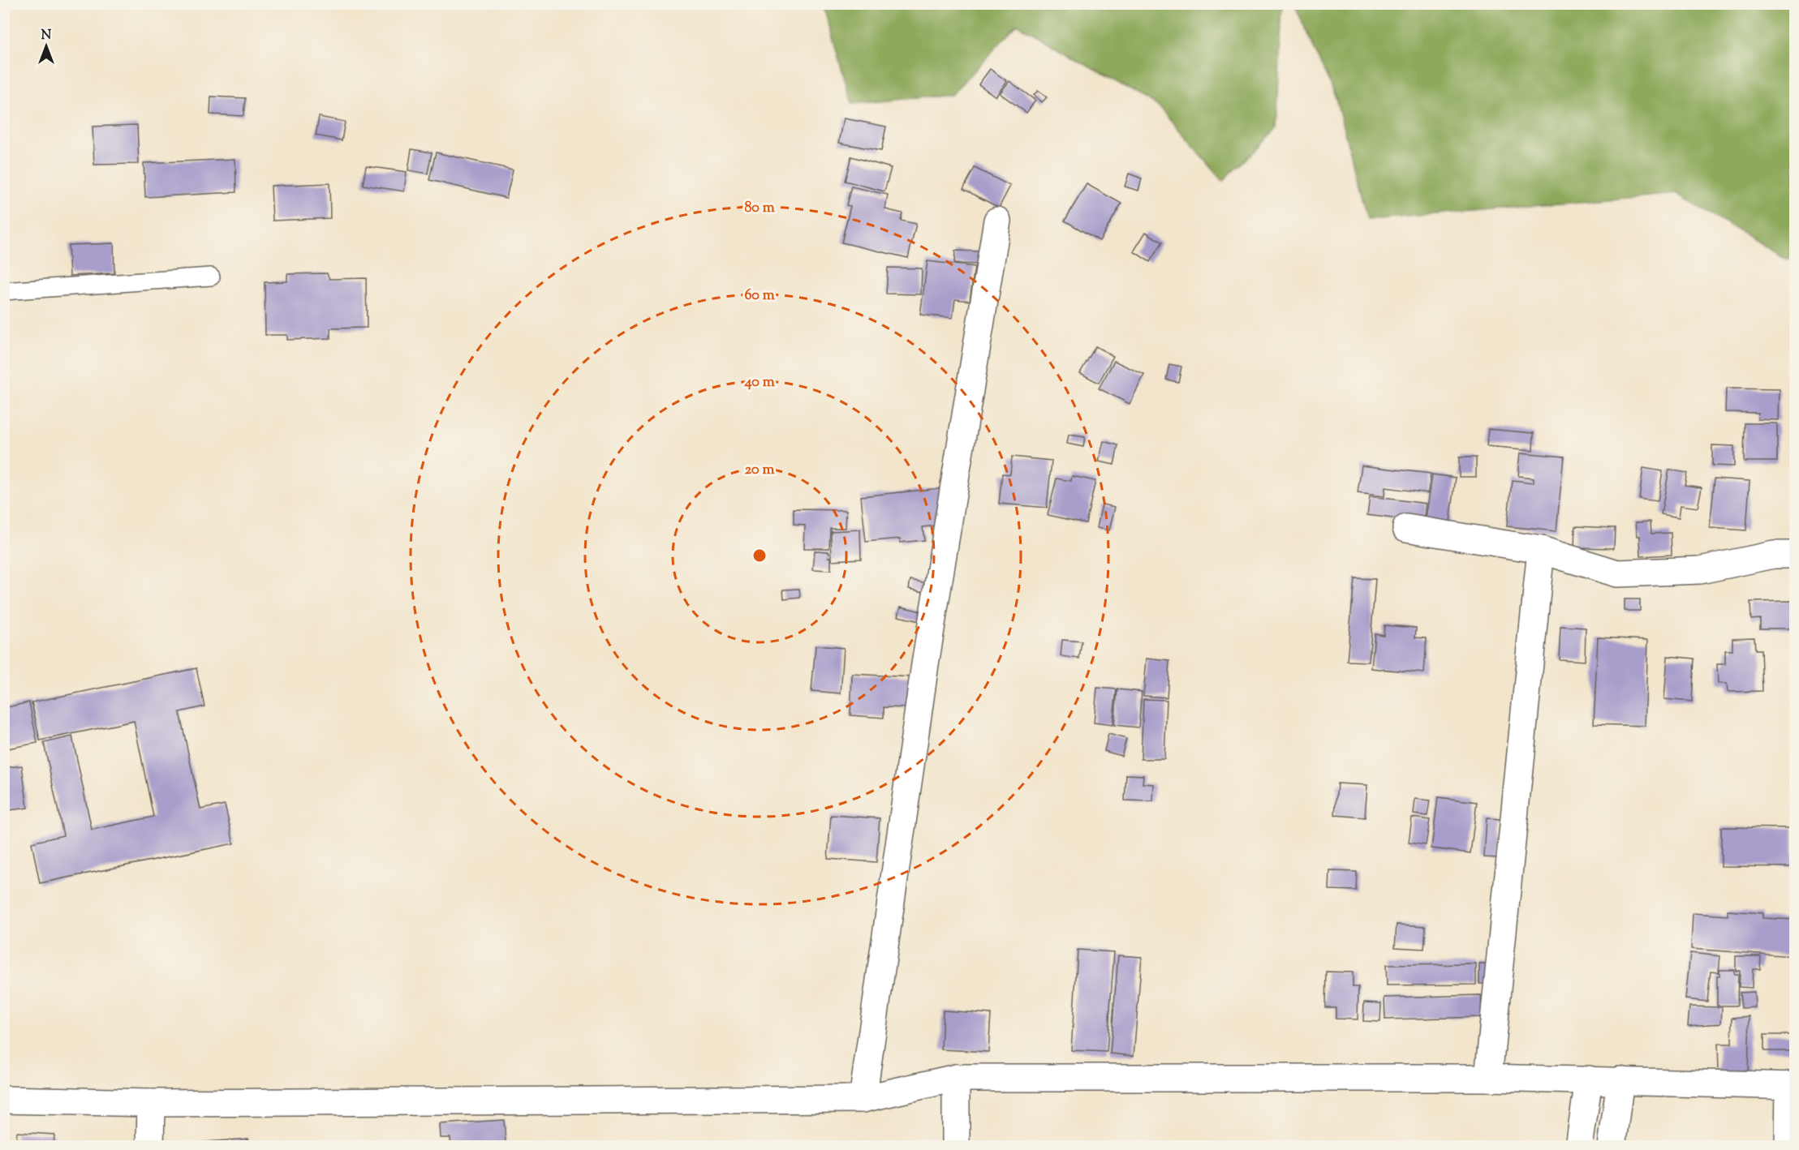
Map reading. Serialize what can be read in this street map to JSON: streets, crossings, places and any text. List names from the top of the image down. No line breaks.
{"north":"top","rings":["80 m","60 m","40 m","20 m"]}
